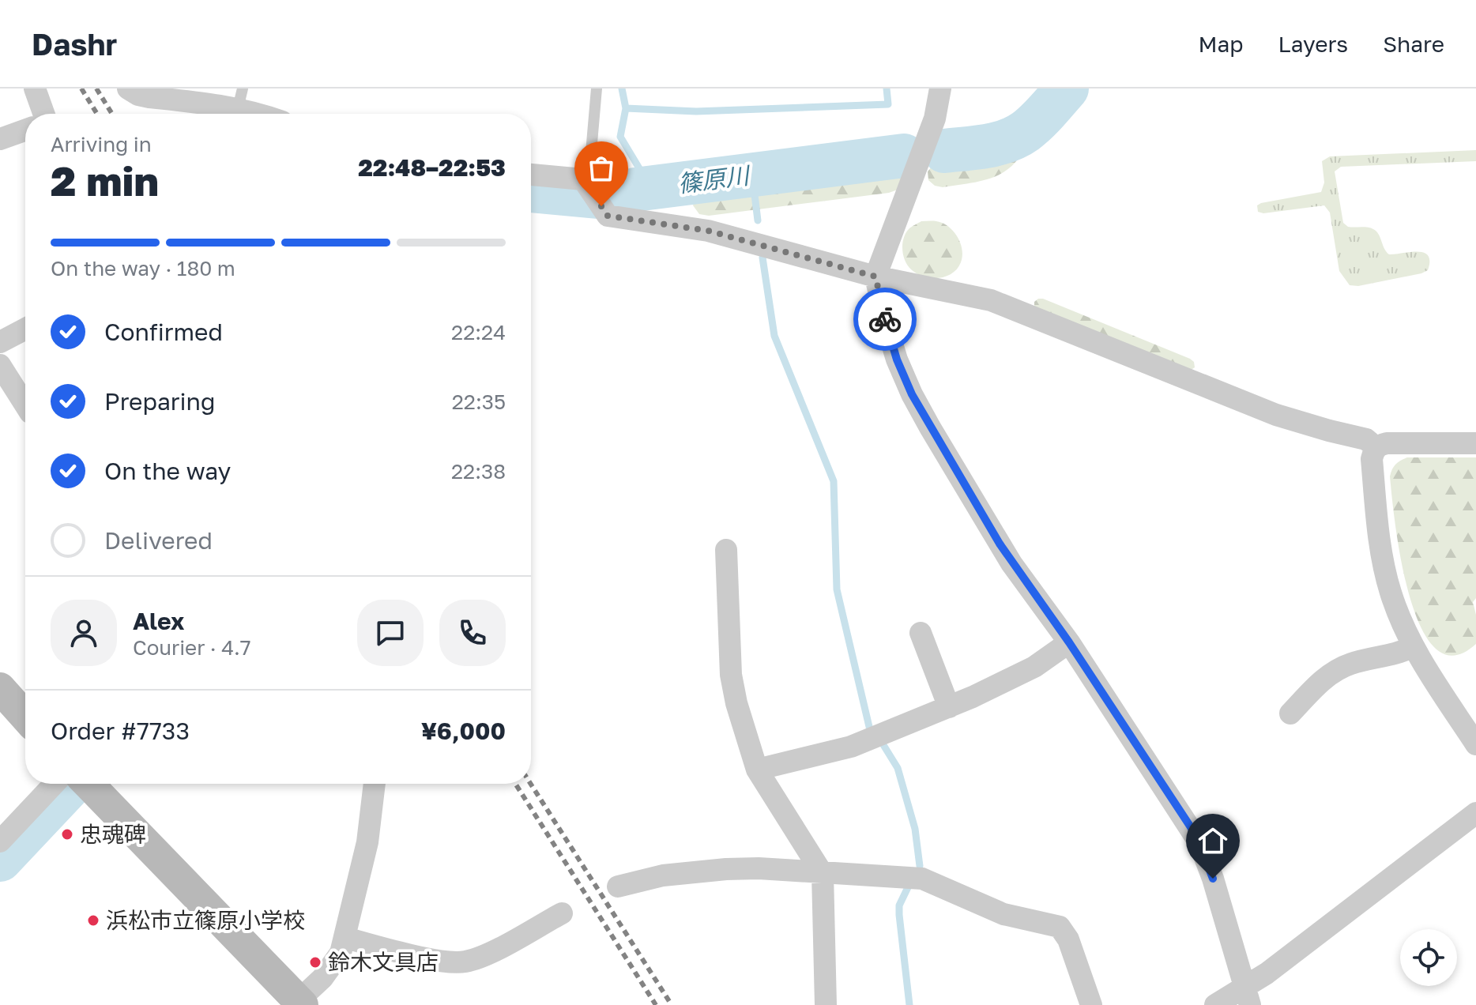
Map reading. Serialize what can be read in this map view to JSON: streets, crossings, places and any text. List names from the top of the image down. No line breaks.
{"water":["篠原川"],"places":["忠魂碑","浜松市立篠原小学校","鈴木文具店"],"page":{"header":"Dashr","nav":["Map","Layers","Share"],"heading":["2 min","Arriving in","22:48–22:53"],"panel":["Alex","Courier · 4.7","Order #7733","¥6,000"],"bar":"On the way · 180 m","list":[["Confirmed","22:24"],["Preparing","22:35"],["On the way","22:38"],"Delivered"]}}
